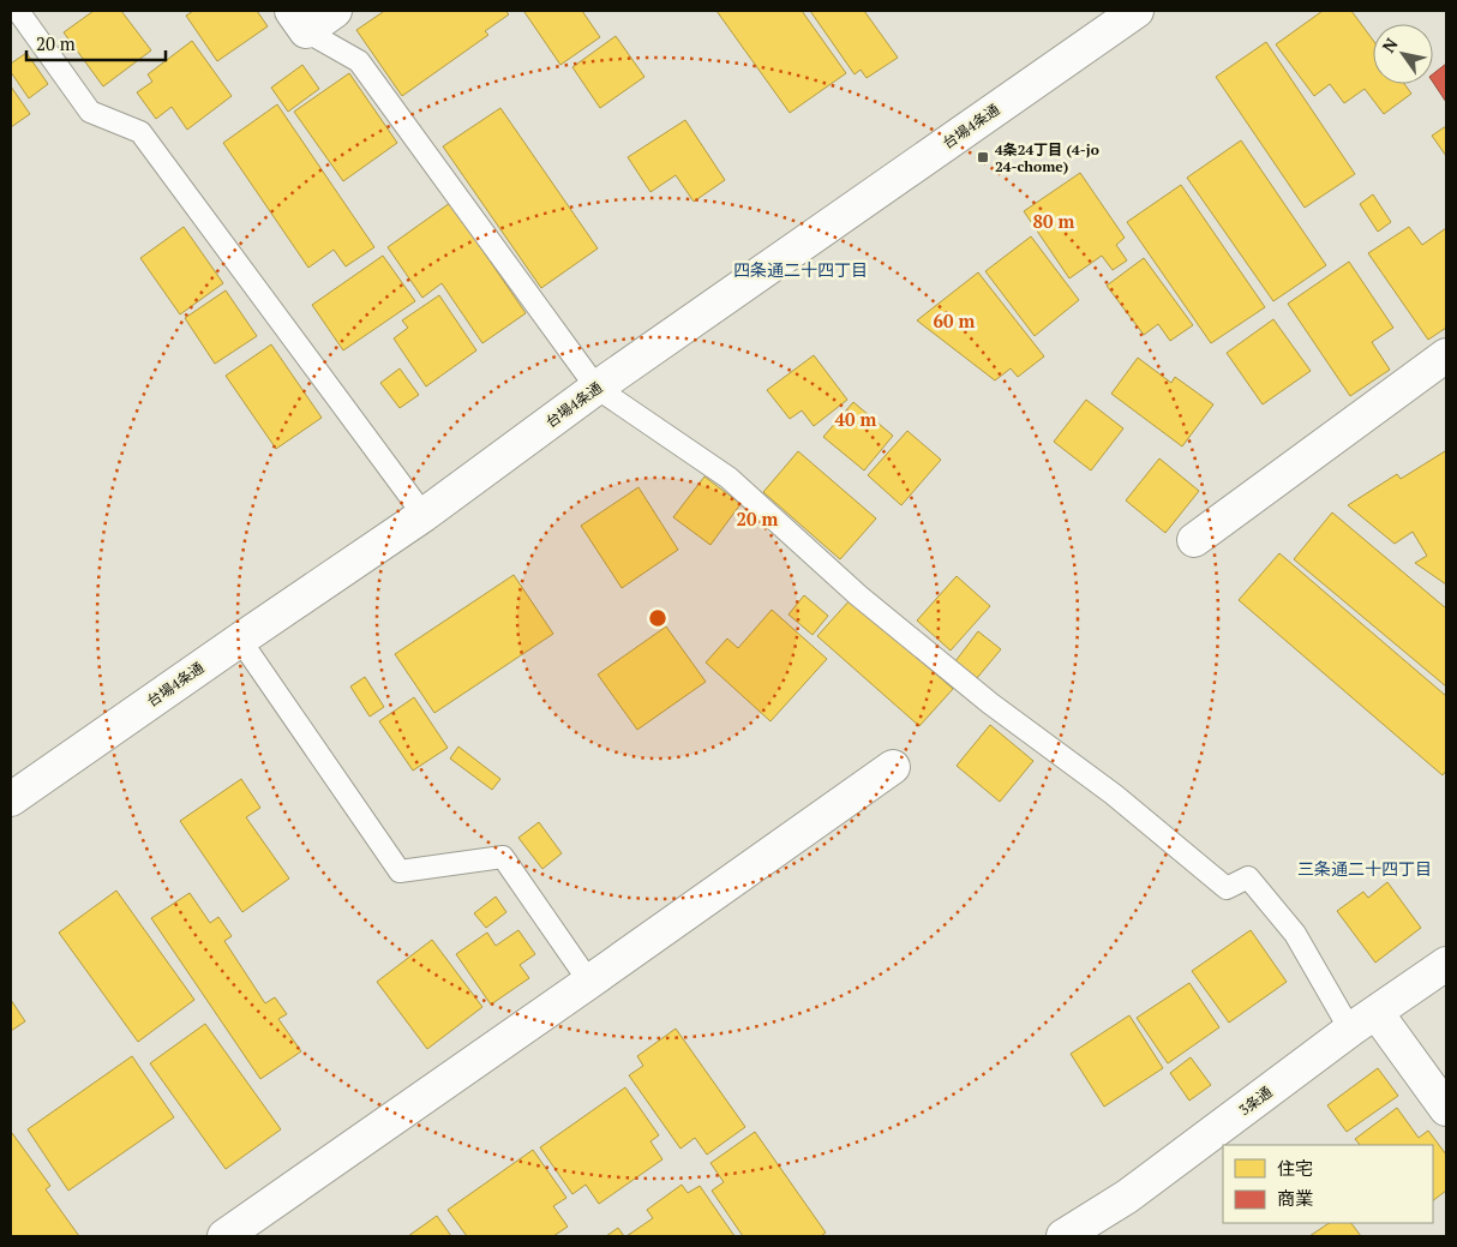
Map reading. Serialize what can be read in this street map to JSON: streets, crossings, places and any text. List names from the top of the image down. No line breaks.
{"streets":{"street":["台場4条通","3条通"]},"districts":["四条通二十四丁目","三条通二十四丁目"],"places":{"transit":["4条24丁目 (4-jo 24-chome)"]},"legend":["住宅","商業"],"scale_bar":"20 m","north":"top left","rings":["80 m","60 m","40 m","20 m"]}
